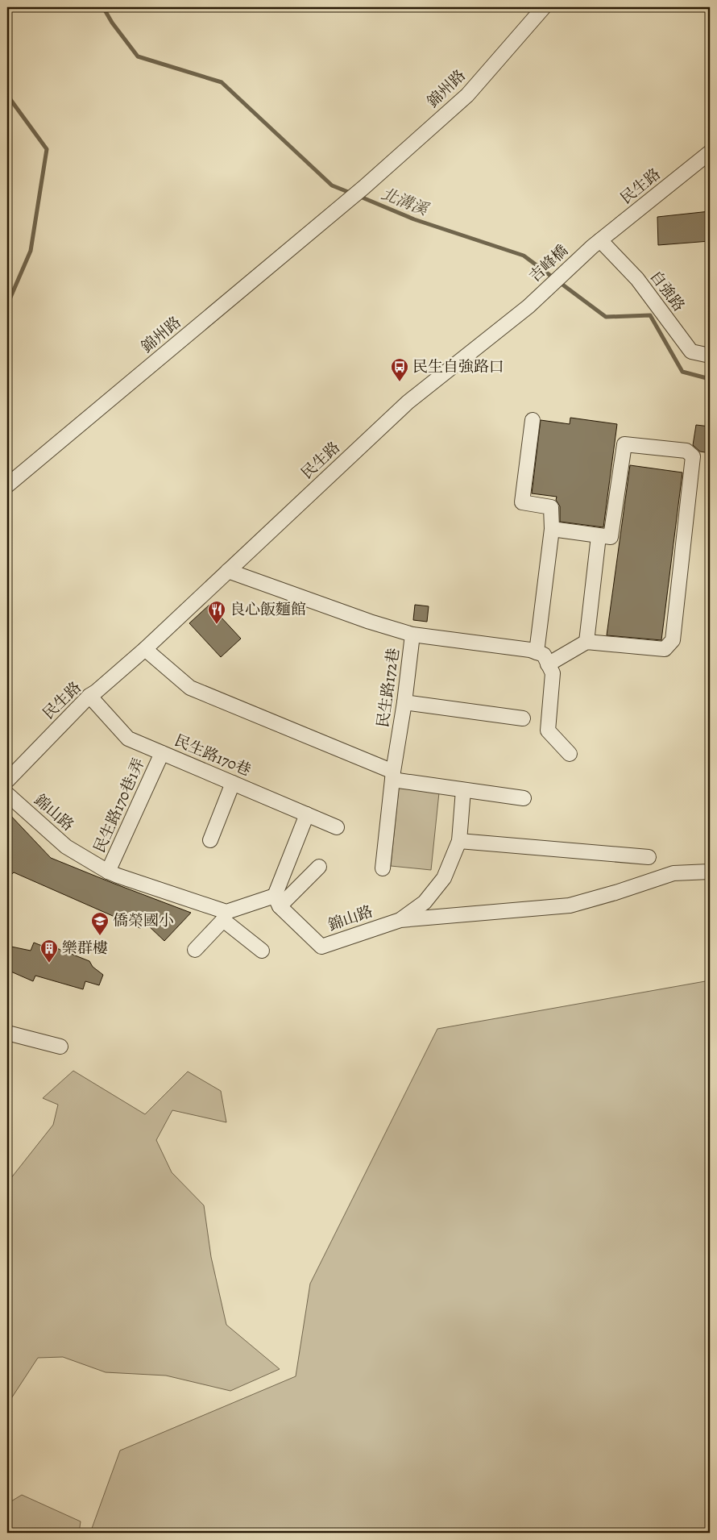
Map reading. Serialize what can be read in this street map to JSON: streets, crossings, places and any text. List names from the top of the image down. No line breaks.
{"streets":{"street":["錦州路","民生路","吉峰橋","自強路","民生路172巷","民生路170巷","民生路170巷1弄","錦山路"]},"crossings":[["民生路","吉峰橋"],["民生路","自強路"],["民生路","民生路172巷"],["民生路","民生路170巷"],["吉峰橋","自強路"],["民生路170巷","民生路170巷1弄"],["民生路170巷1弄","錦山路"]],"water":["北溝溪"],"places":{"bus stop":["民生自強路口"],"restaurant":["良心飯麵館"],"school or university":["僑榮國小"],"building":["樂群樓"]}}
